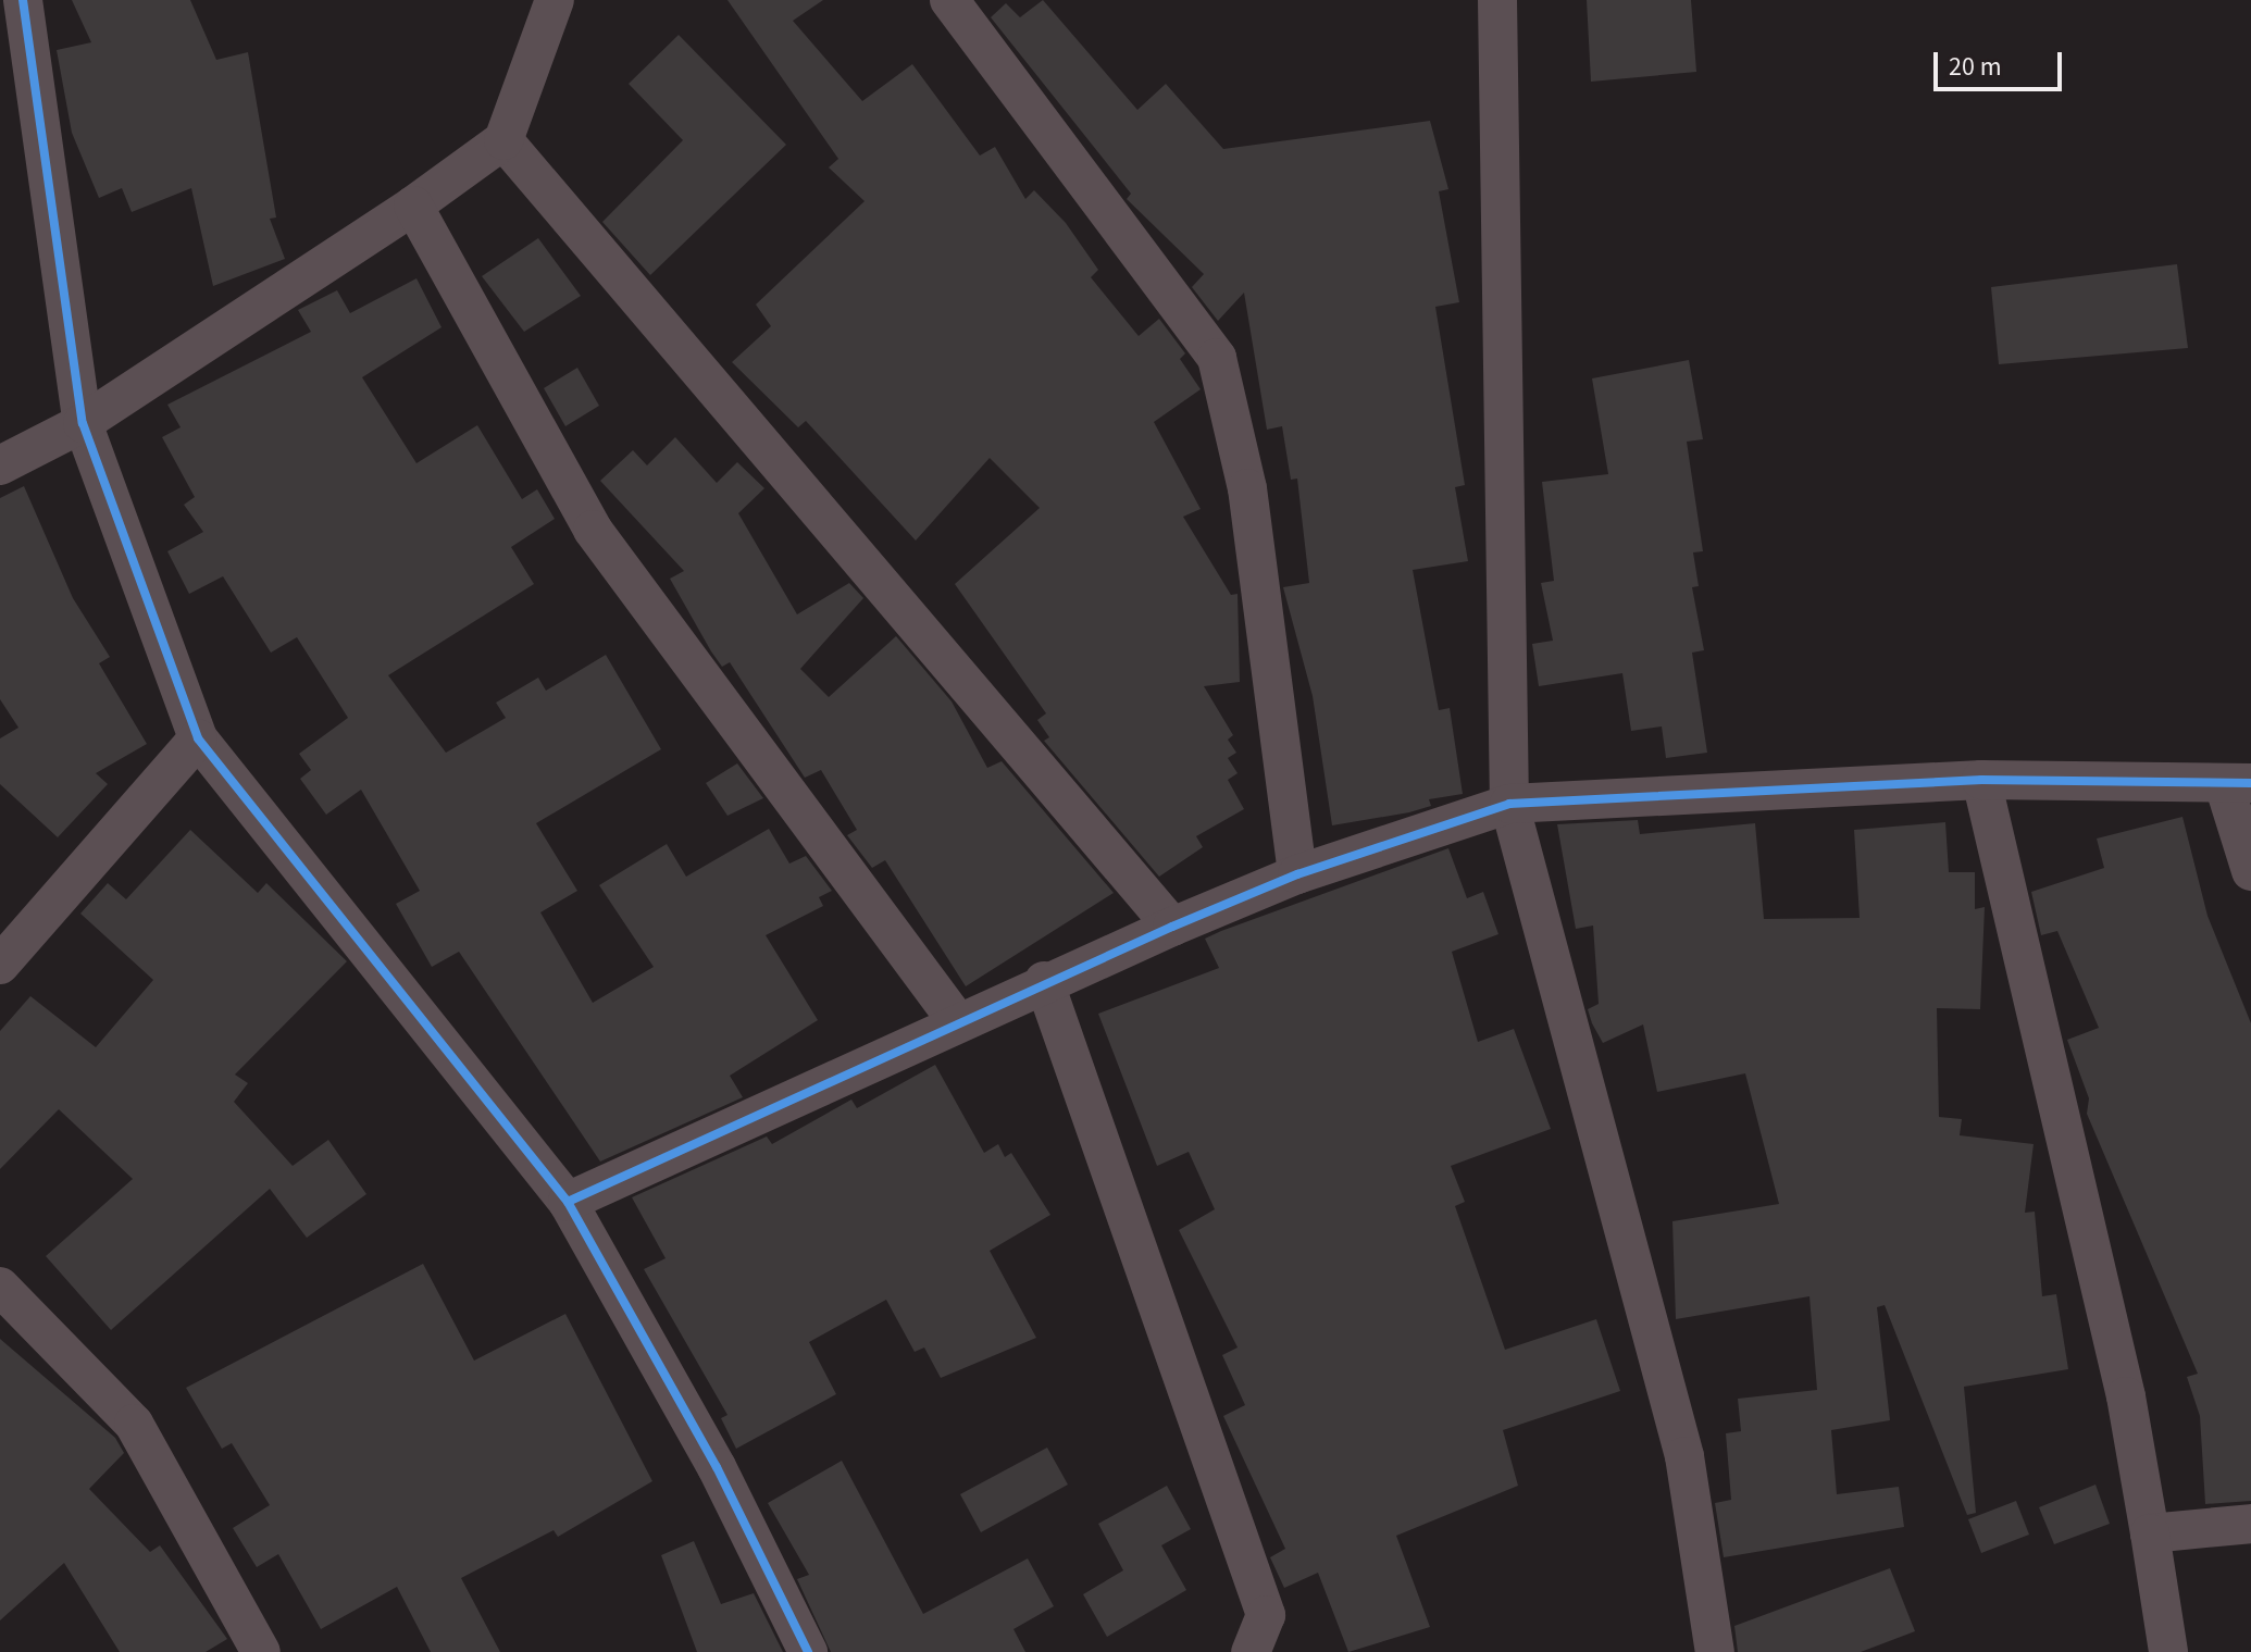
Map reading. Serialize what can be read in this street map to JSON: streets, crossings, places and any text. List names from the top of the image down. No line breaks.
{"scale_bar":"20 m"}
